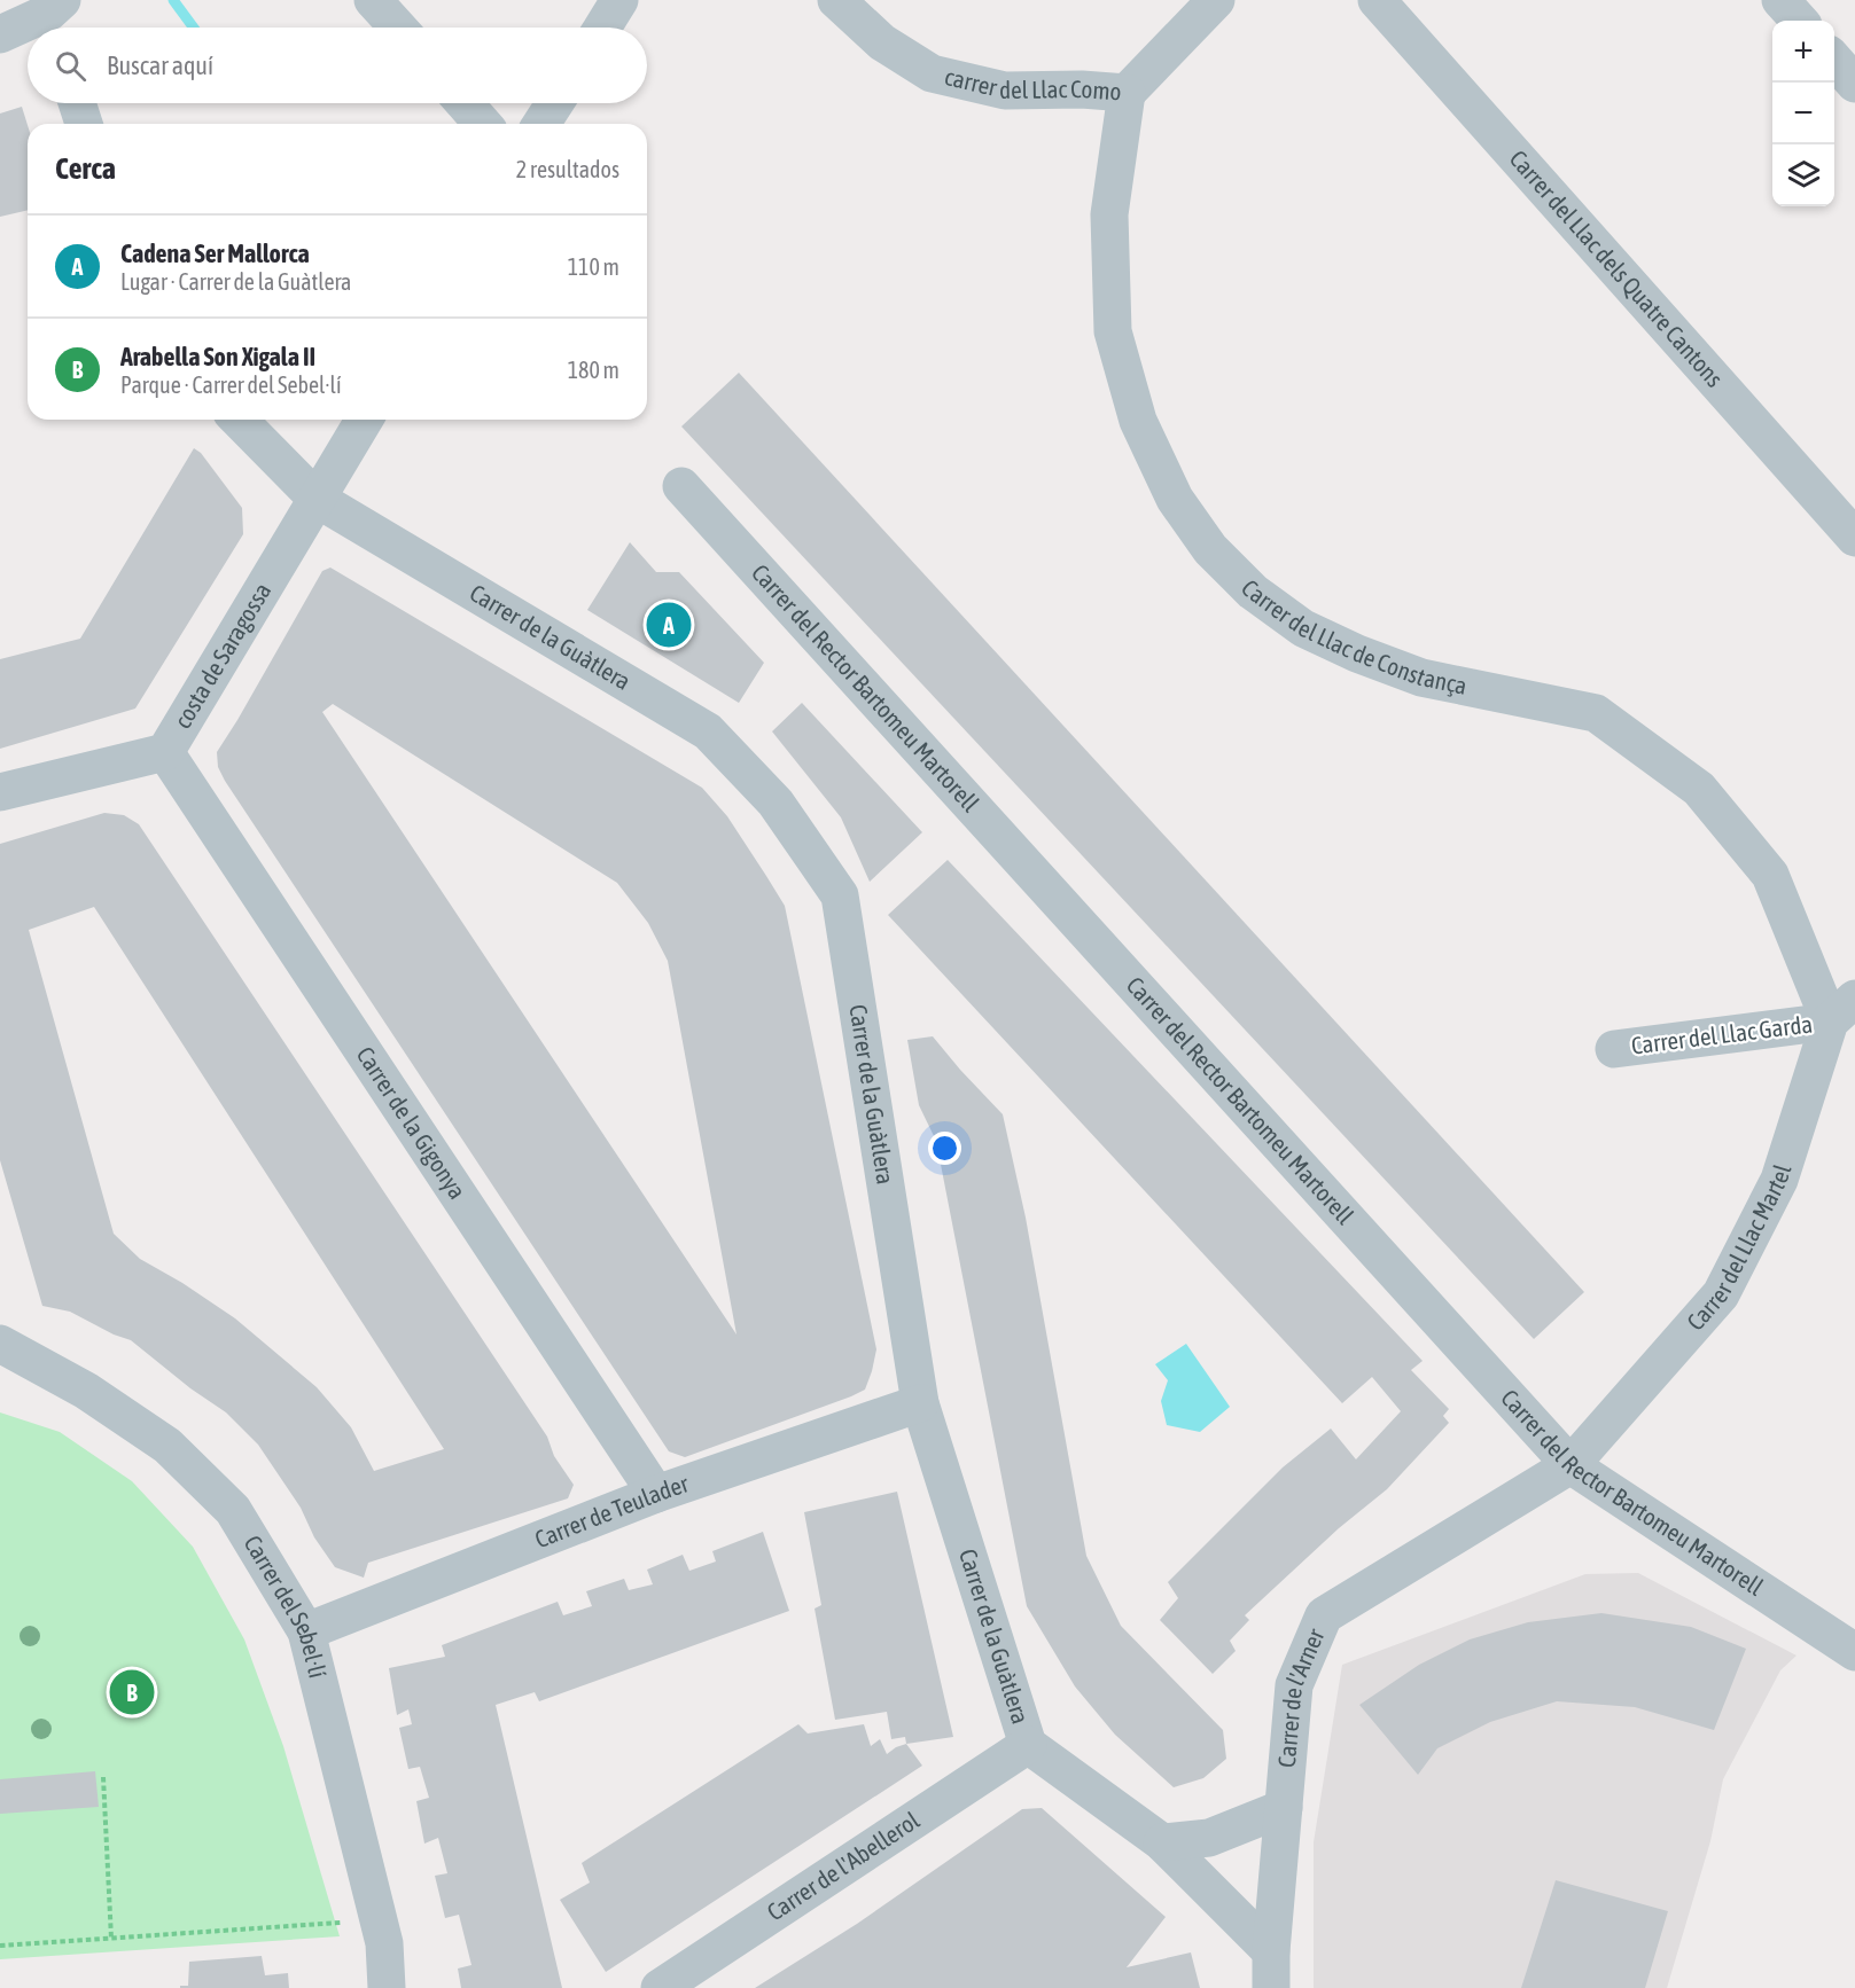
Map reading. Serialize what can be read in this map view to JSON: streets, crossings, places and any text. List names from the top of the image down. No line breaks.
{"streets":{"street":["carrer del Llac Como","Carrer del Llac dels Quatre Cantons","Carrer del Llac de Constança","Carrer de la Guàtlera","costa de Saragossa","Carrer del Rector Bartomeu Martorell","Carrer del Llac Garda","Carrer de la Gigonya","Carrer del Llac Martel","Carrer de Teulader","Carrer del Sebel·lí","Carrer de l'Arner","Carrer de l'Abellerol"]},"crossings":[["carrer del Llac Como","Carrer del Llac de Constança"],["Carrer del Llac de Constança","Carrer del Llac Garda"],["Carrer del Llac de Constança","Carrer del Llac Martel"],["Carrer de la Guàtlera","costa de Saragossa"],["Carrer de la Guàtlera","Carrer de Teulader"],["Carrer de la Guàtlera","Carrer de l'Arner"],["Carrer de la Guàtlera","Carrer de l'Abellerol"],["costa de Saragossa","Carrer de la Gigonya"],["Carrer del Rector Bartomeu Martorell","Carrer del Llac Martel"],["Carrer del Rector Bartomeu Martorell","Carrer de l'Arner"],["Carrer del Llac Garda","Carrer del Llac Martel"],["Carrer de la Gigonya","Carrer de Teulader"],["Carrer del Llac Martel","Carrer de l'Arner"],["Carrer de Teulader","Carrer del Sebel·lí"]],"page":{"map_buttons":["+","−"],"search":"Buscar aquí","heading":["Cerca","2 resultados"],"list":[{"mark":"A","name":"Cadena Ser Mallorca","note":"Lugar · Carrer de la Guàtlera","value":"110 m"},{"mark":"B","name":"Arabella Son Xigala II","note":"Parque · Carrer del Sebel·lí","value":"180 m"}],"pins":["A","B"]}}
